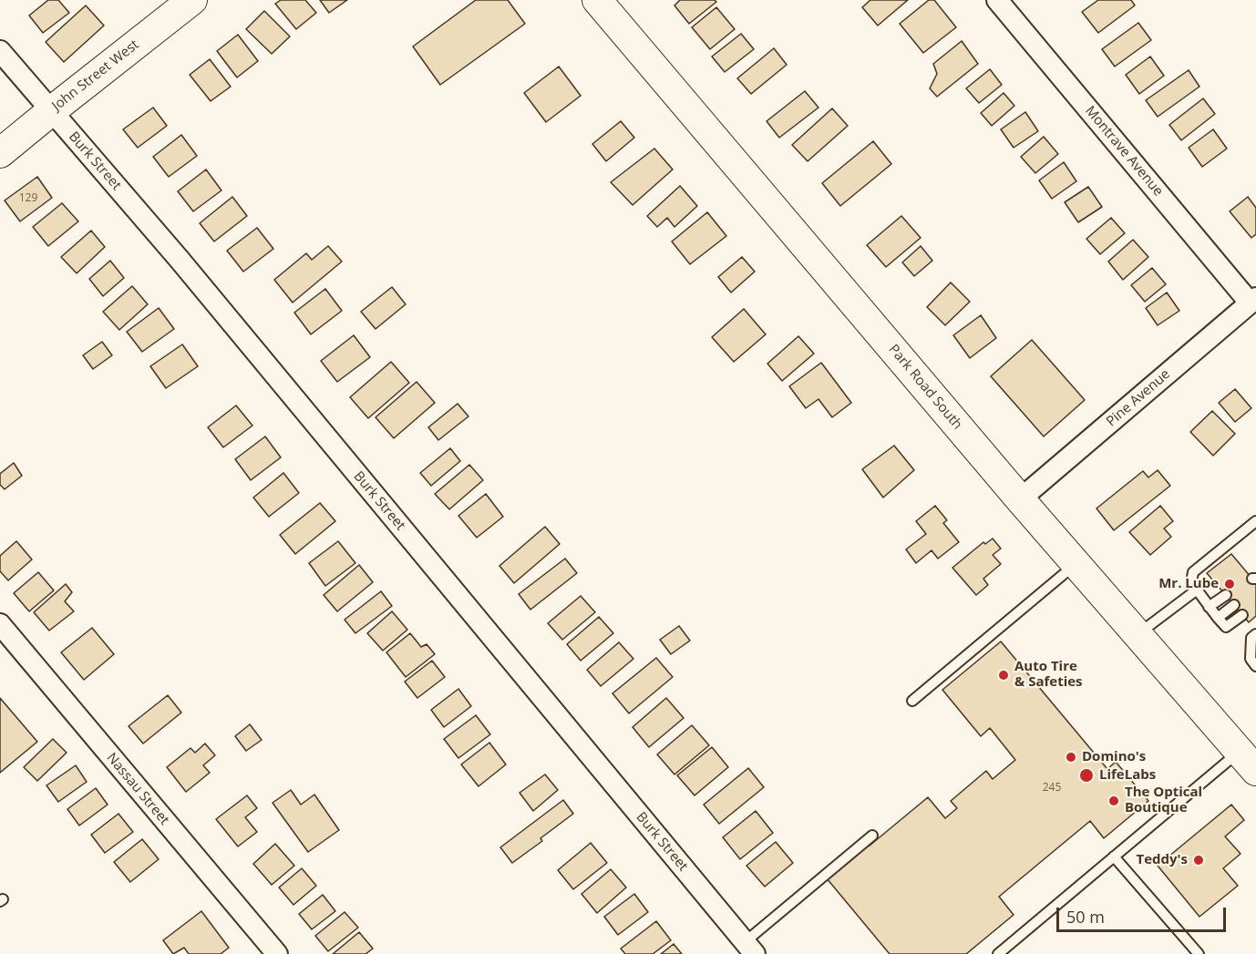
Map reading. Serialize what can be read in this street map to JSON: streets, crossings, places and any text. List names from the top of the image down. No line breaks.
{"streets":{"main road":["John Street West","Park Road South"],"street":["Montrave Avenue","Burk Street","Pine Avenue","Nassau Street"]},"crossings":[["John Street West","Burk Street"],["Montrave Avenue","Pine Avenue"],["Park Road South","Pine Avenue"]],"places":["Mr. Lube","Auto Tire & Safeties","Domino's","LifeLabs","The Optical Boutique","Teddy's"],"house_numbers":["129","245"],"scale_bar":"50 m"}
